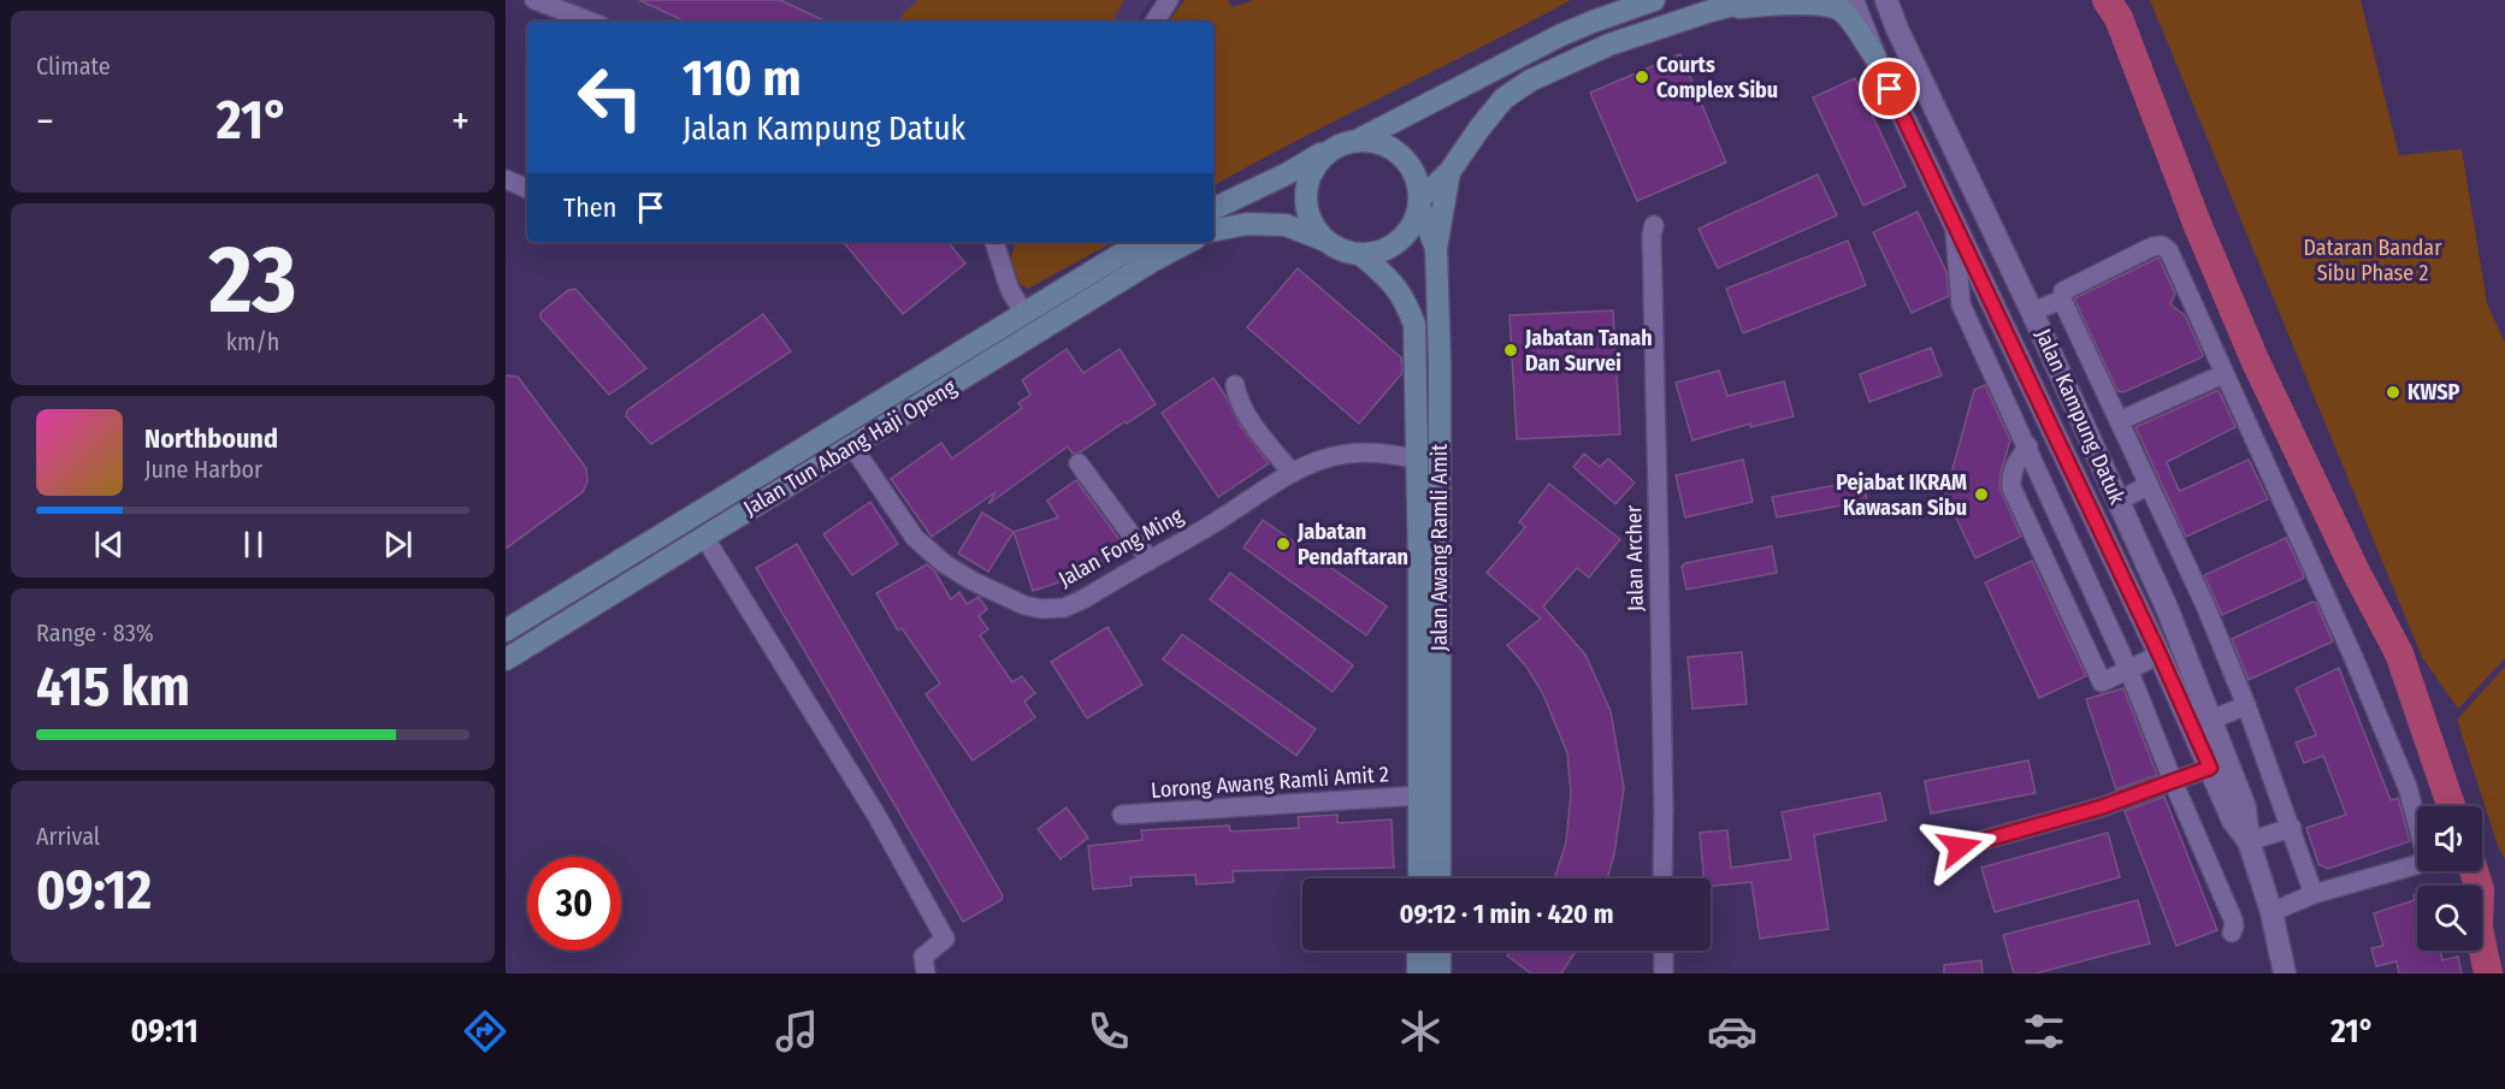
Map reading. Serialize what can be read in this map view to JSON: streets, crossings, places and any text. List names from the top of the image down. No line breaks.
{"streets":{"main road":["Jalan Tun Abang Haji Openg","Jalan Awang Ramli Amit"],"street":["Jalan Kampung Datuk","Jalan Fong Ming","Jalan Archer","Lorong Awang Ramli Amit 2"]},"crossings":[["Jalan Tun Abang Haji Openg","Jalan Fong Ming"],["Jalan Fong Ming","Jalan Awang Ramli Amit"],["Jalan Awang Ramli Amit","Lorong Awang Ramli Amit 2"]],"parks":["Dataran Bandar Sibu Phase 2"],"places":["Courts Complex Sibu","Jabatan Tanah Dan Survei","KWSP","Pejabat IKRAM Kawasan Sibu","Jabatan Pendaftaran"],"page":{"tile":["Climate",["23","km/h"],["Range · 83%","415 km"],["Arrival","09:12"]],"turn":["110 m","Jalan Kampung Datuk"],"heat":["−","21°","+"],"then":"Then","song":["Northbound","June Harbor"],"limit":"30","trip":"09:12 · 1 min · 420 m","tabs":["09:11","21°"]}}
